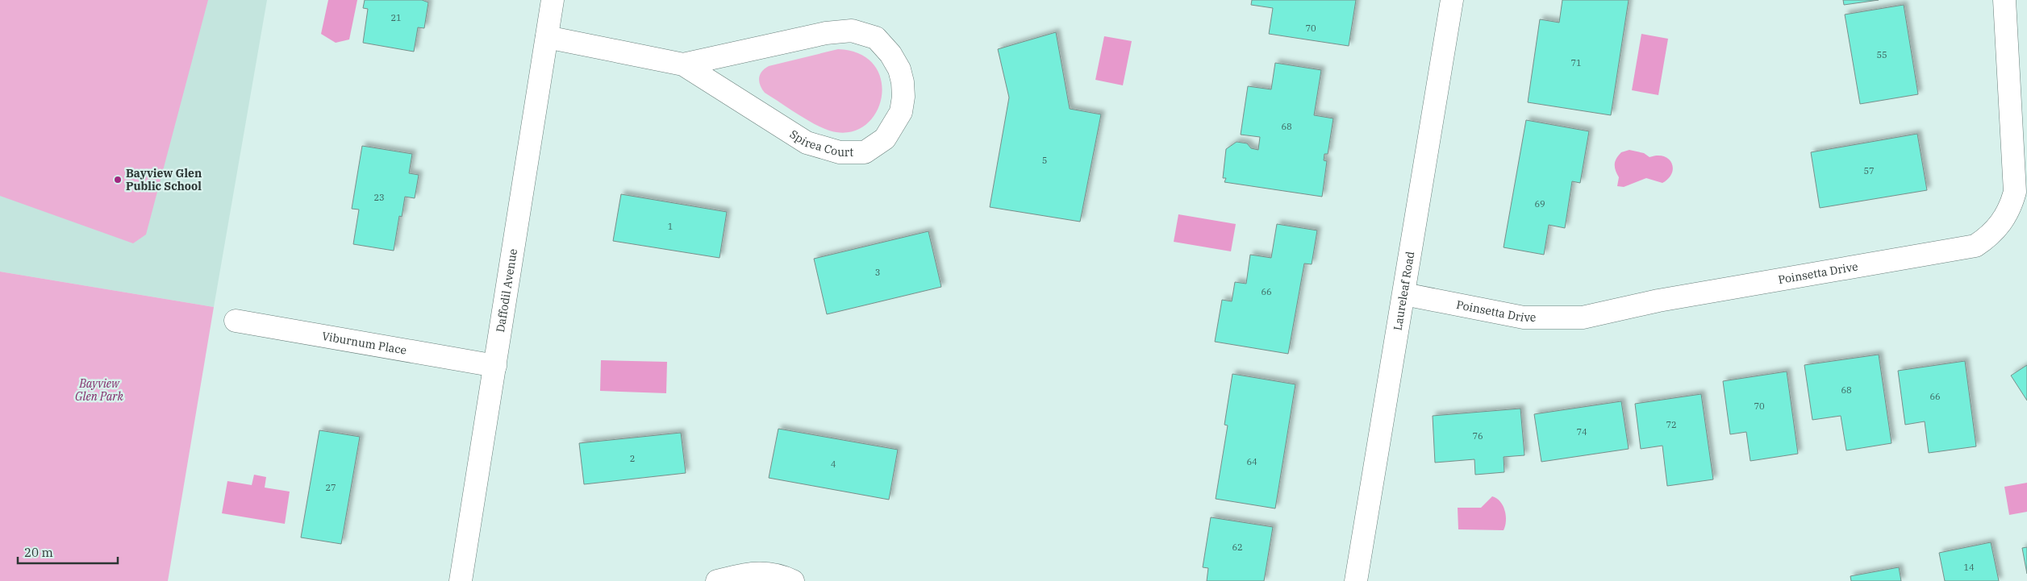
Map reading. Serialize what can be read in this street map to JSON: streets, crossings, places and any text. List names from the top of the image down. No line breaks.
{"streets":{"street":["Spirea Court","Poinsetta Drive","Daffodil Avenue","Laureleaf Road","Viburnum Place"]},"crossings":[["Spirea Court","Daffodil Avenue"],["Poinsetta Drive","Laureleaf Road"],["Daffodil Avenue","Viburnum Place"]],"parks":["Bayview Glen Park"],"places":["Bayview Glen Public School"],"house_numbers":["21","70","55","71","68","5","57","23","69","1","3","66","68","66","70","72","74","76","2","64","4","27","62","14"],"scale_bar":"20 m"}
